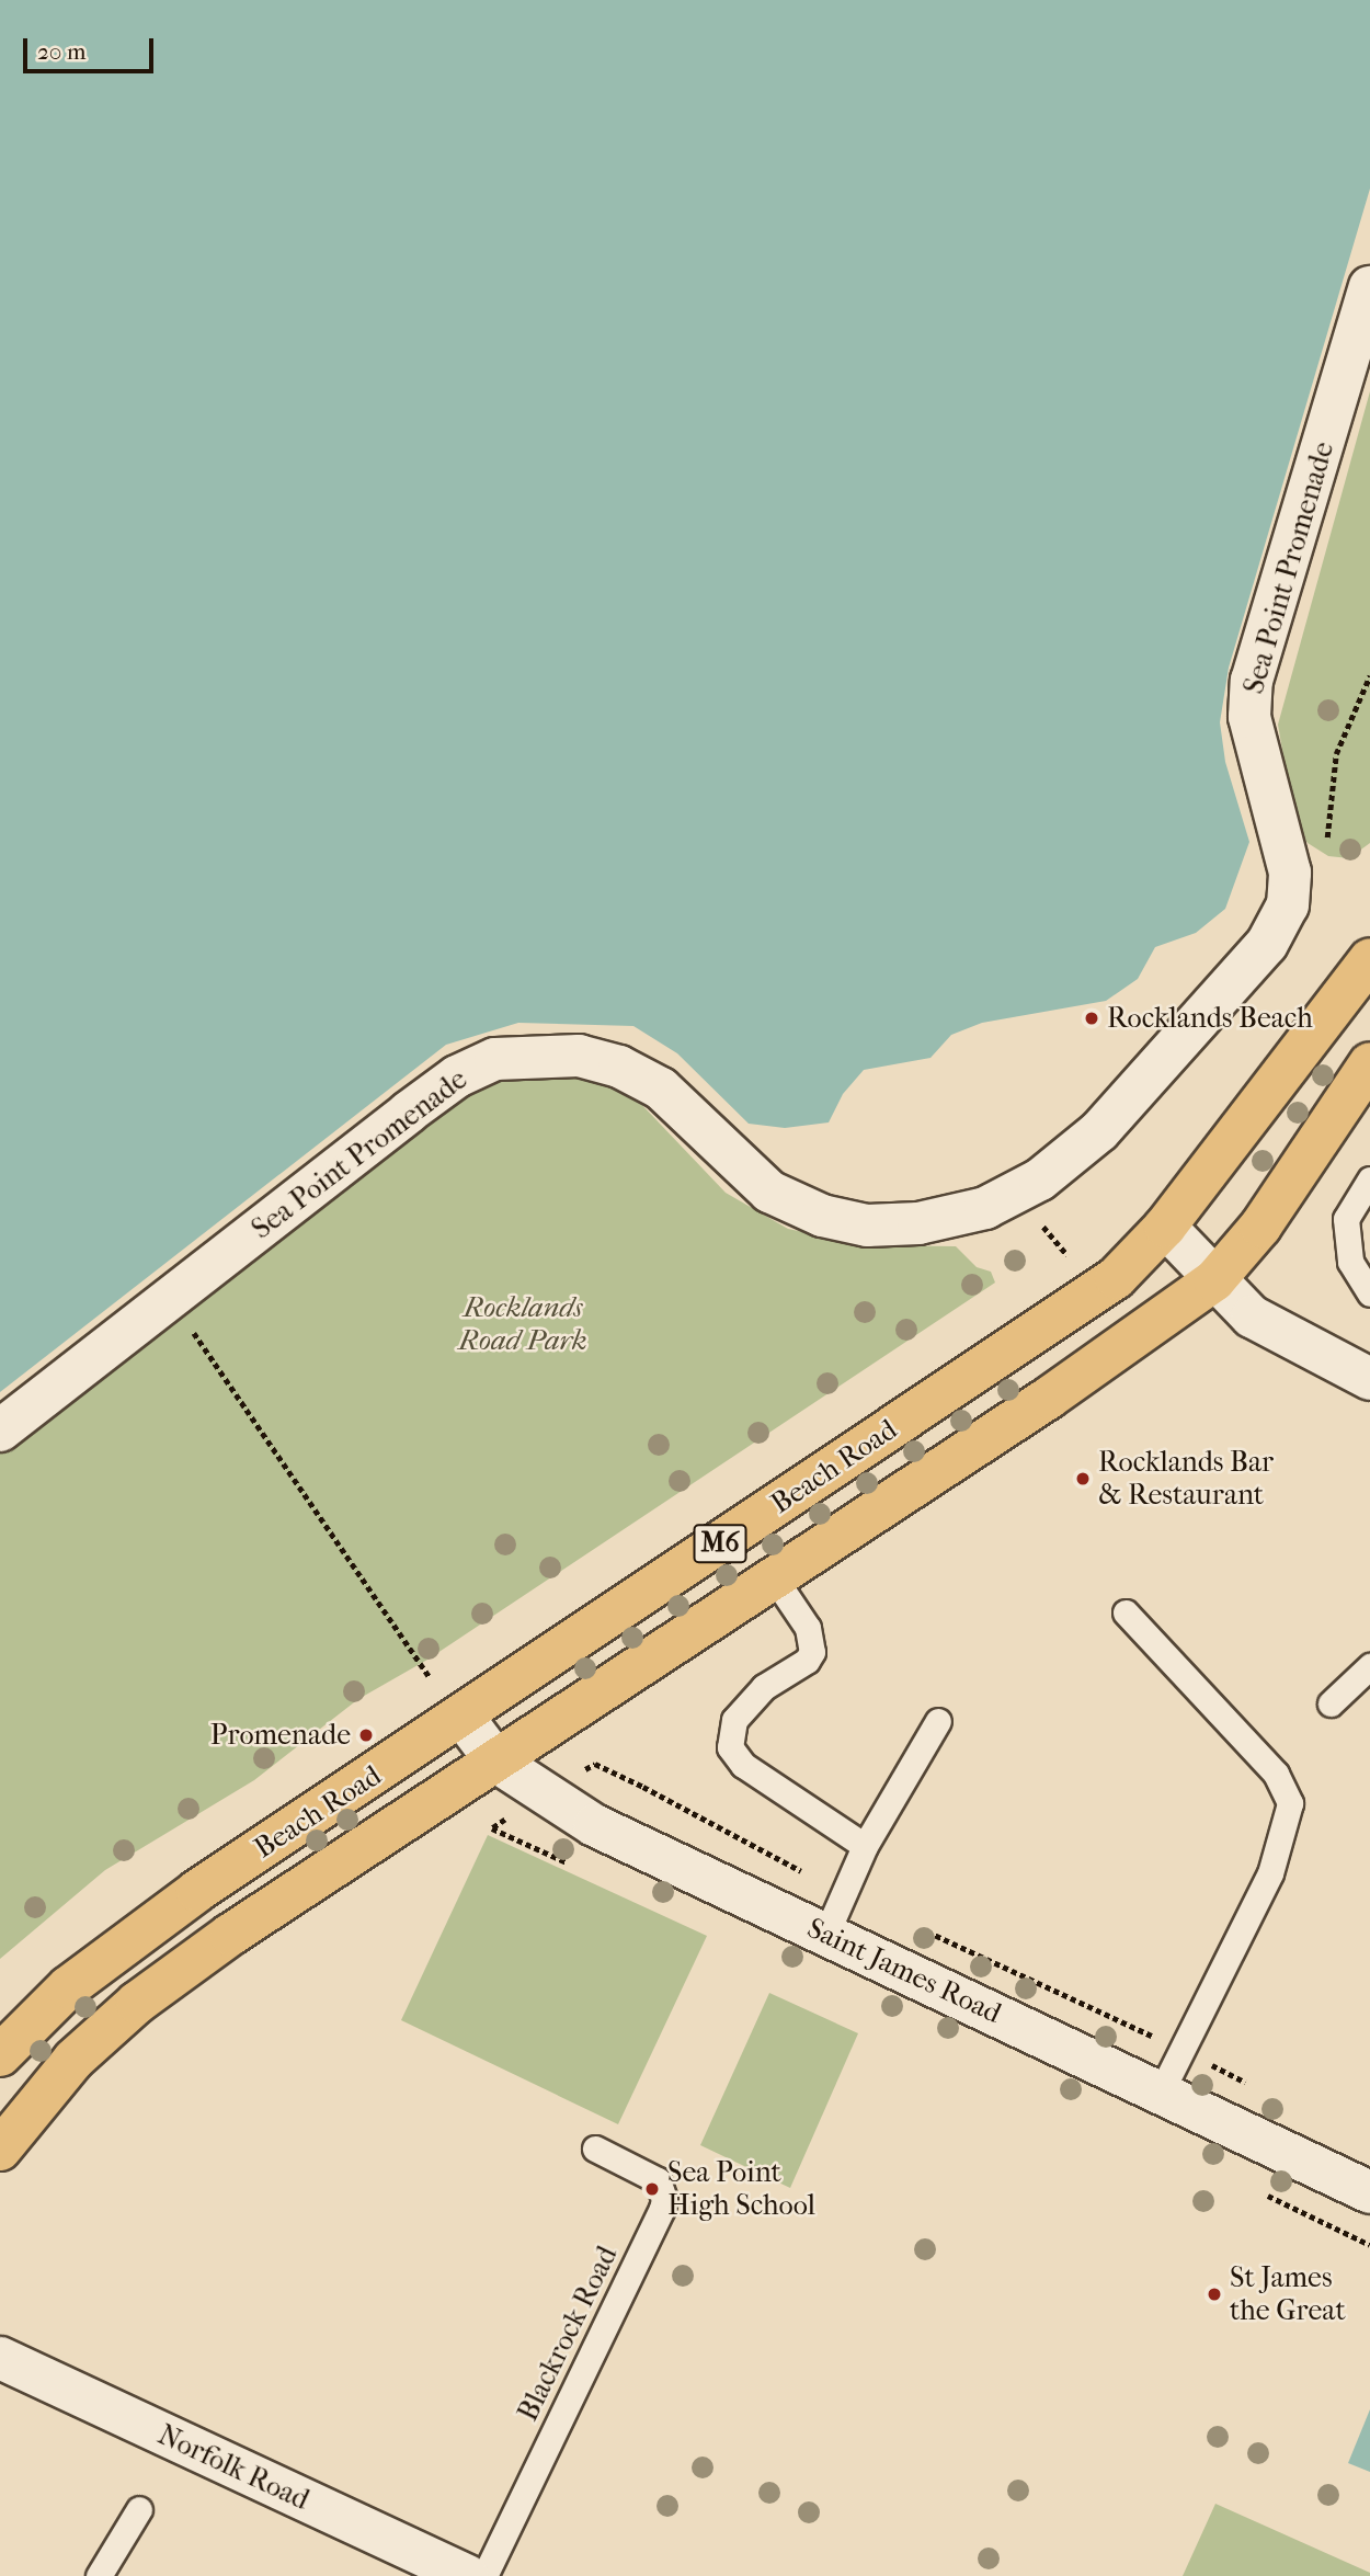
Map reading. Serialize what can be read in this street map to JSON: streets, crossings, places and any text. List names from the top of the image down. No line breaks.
{"streets":{"main road":["Beach Road","M6"],"street":["Sea Point Promenade","Saint James Road","Norfolk Road"],"lane":["Blackrock Road"]},"crossings":[["Beach Road","Saint James Road"]],"parks":["Rocklands Road Park"],"places":["Rocklands Beach","Rocklands Bar & Restaurant","Promenade","Sea Point High School","St James the Great"],"scale_bar":"20 m"}
